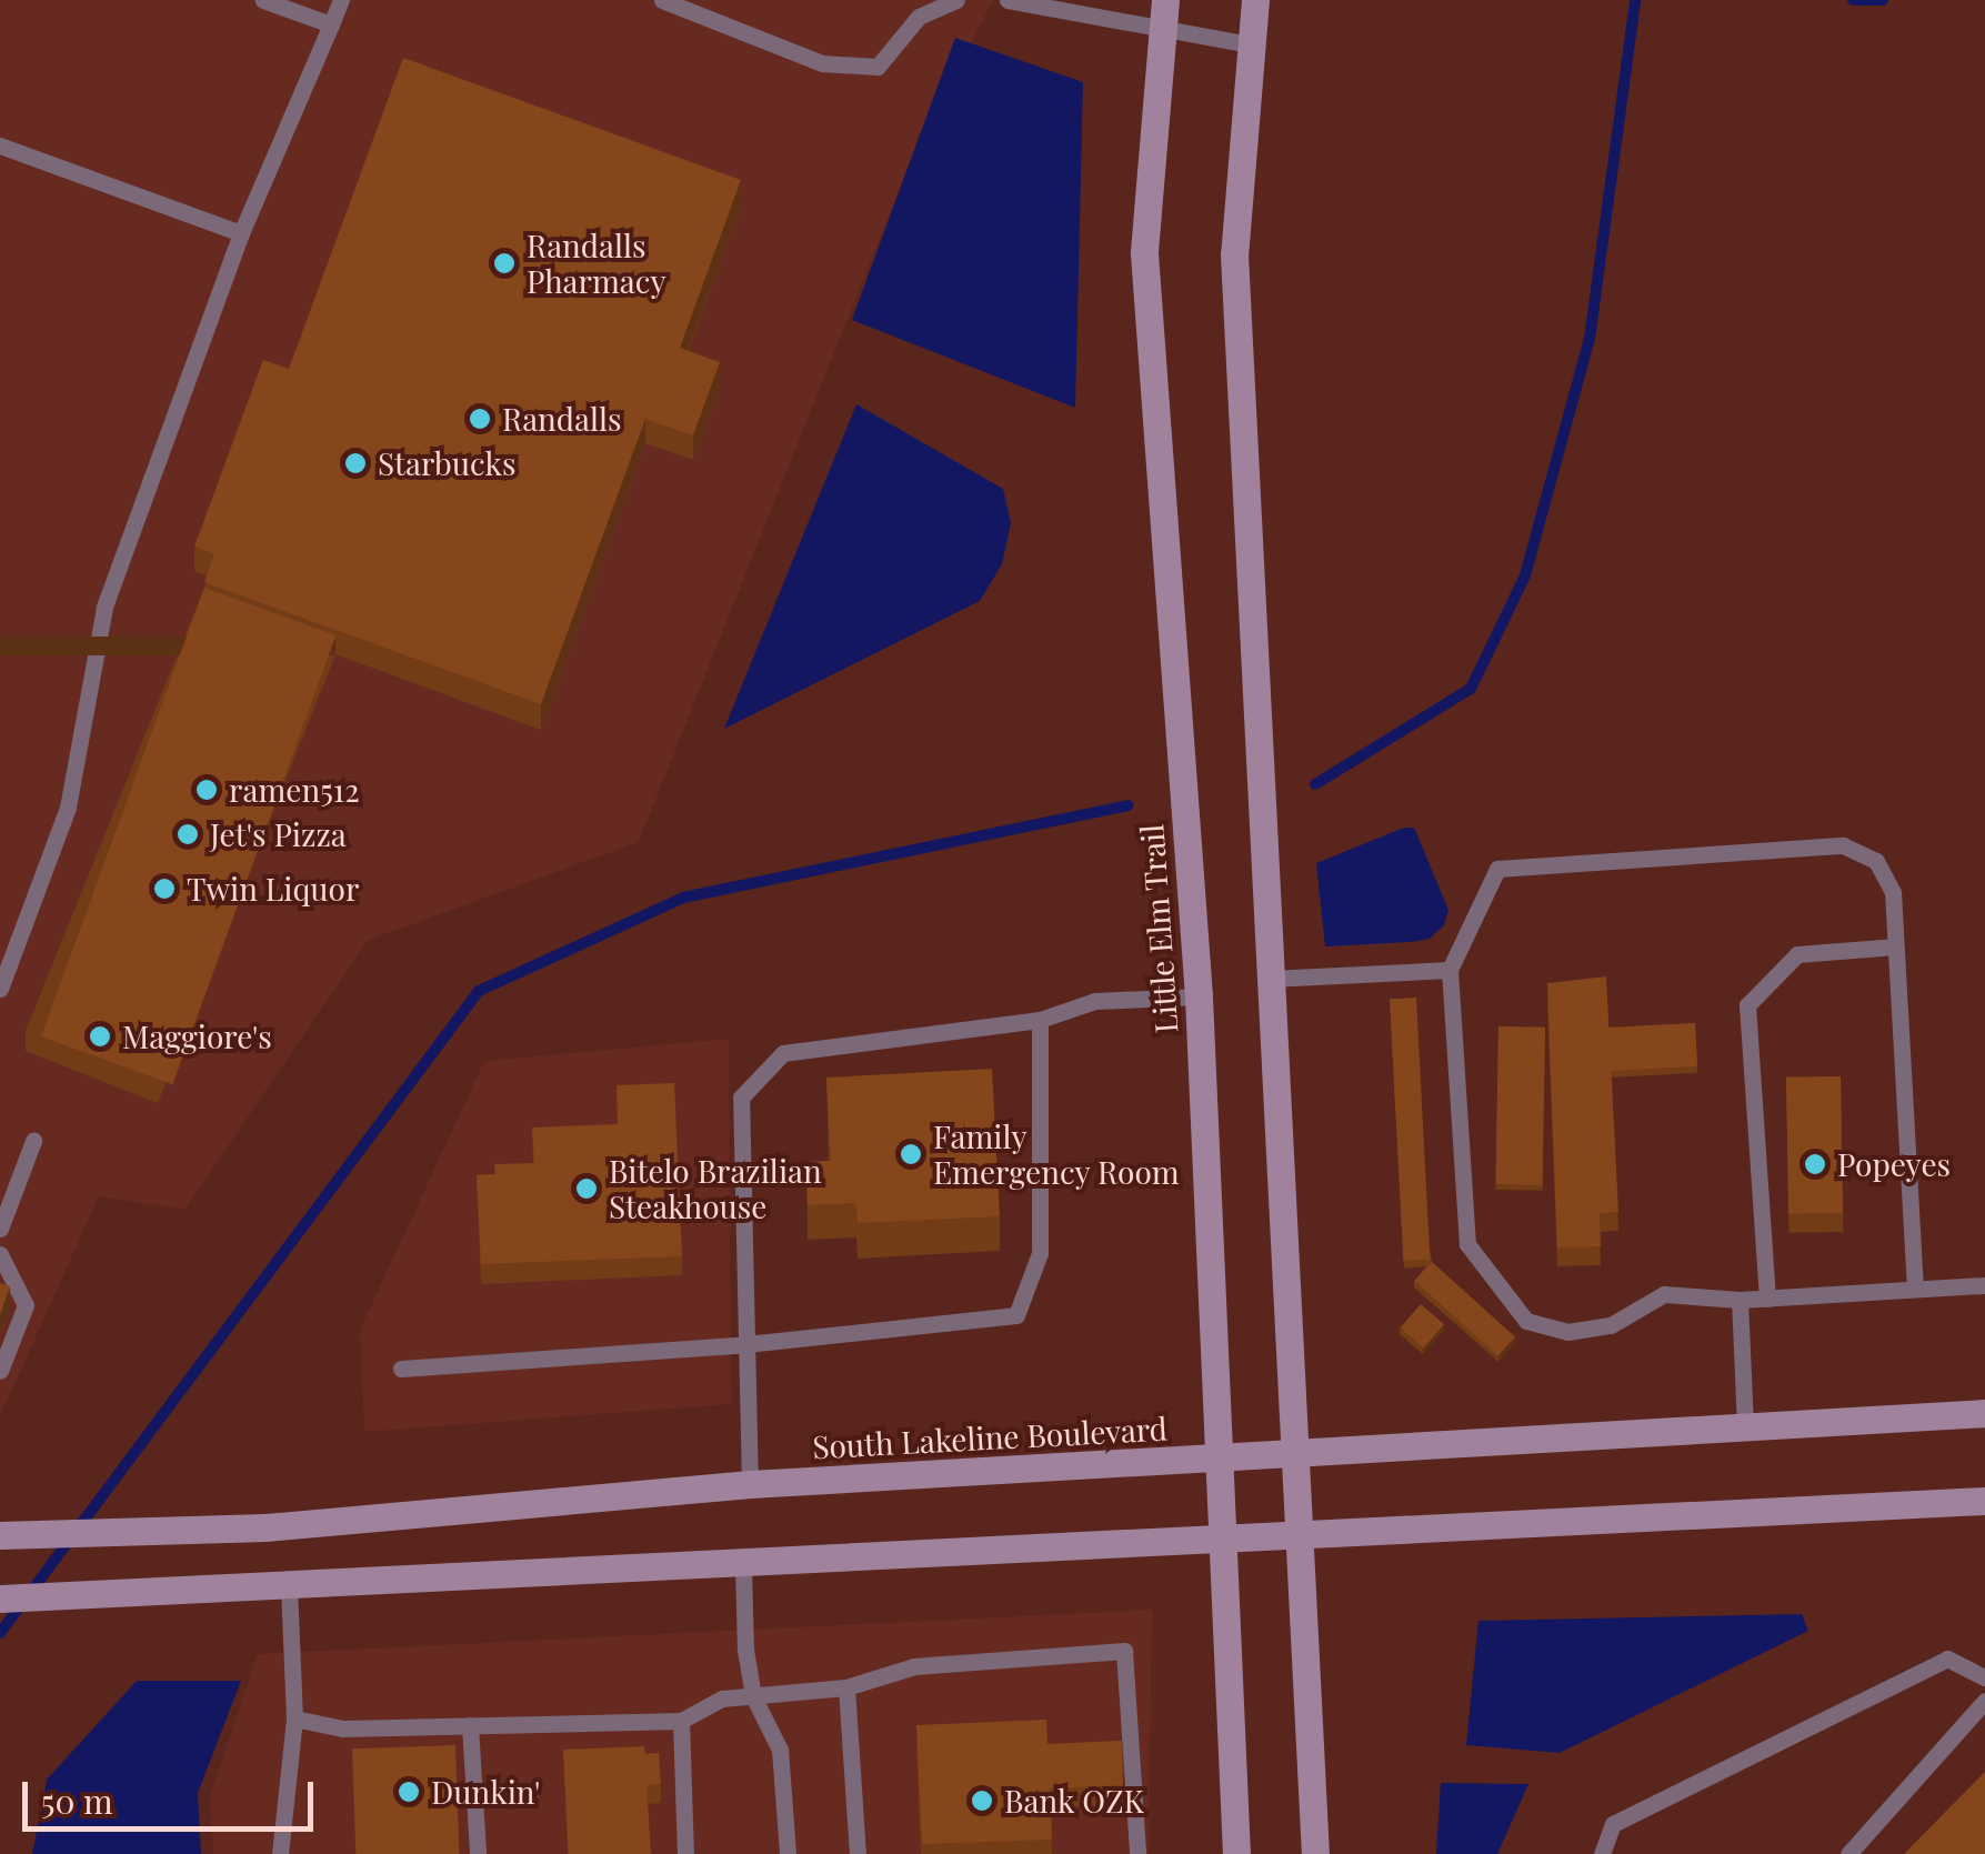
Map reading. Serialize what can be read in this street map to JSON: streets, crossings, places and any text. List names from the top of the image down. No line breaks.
{"streets":{"main road":["Little Elm Trail","South Lakeline Boulevard"]},"crossings":[["Little Elm Trail","South Lakeline Boulevard"]],"places":["Randalls Pharmacy","Randalls","Starbucks","ramen512","Jet's Pizza","Twin Liquor","Maggiore's","Family Emergency Room","Popeyes","Bitelo Brazilian Steakhouse","Dunkin'","Bank OZK"],"scale_bar":"50 m"}
